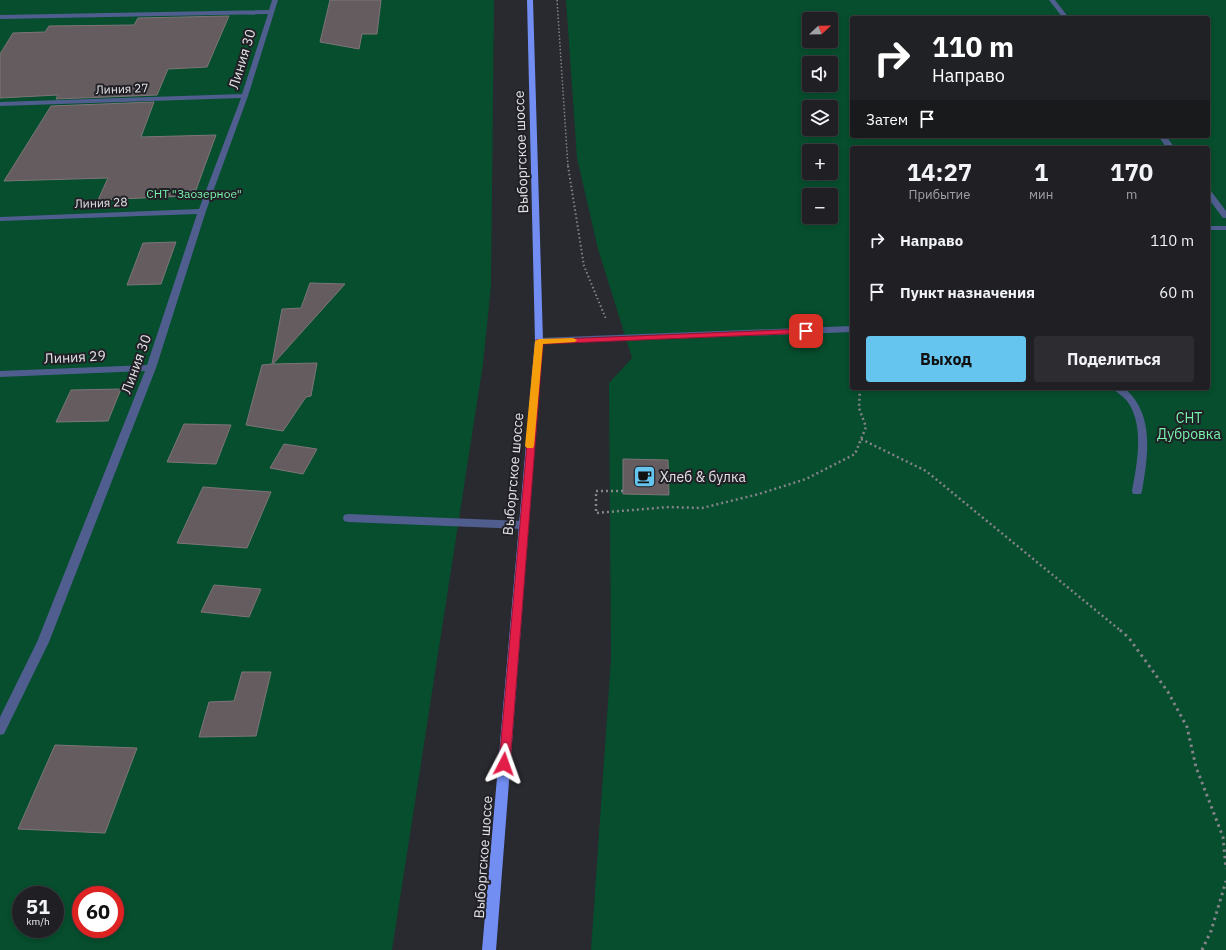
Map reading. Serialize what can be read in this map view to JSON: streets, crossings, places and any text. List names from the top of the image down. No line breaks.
{"streets":{"main road":["Выборгское шоссе"],"street":["Линия 30","Линия 27","Линия 28","Линия 29"]},"crossings":[["Линия 30","Линия 27"],["Линия 30","Линия 28"],["Линия 30","Линия 29"]],"parks":["СНТ \"Заозерное\"","СНТ Дубровка"],"places":{"cafe":["Хлеб & булка"]},"north":"right","page":{"map_buttons":["+","−"],"turn":["110 m","Направо"],"then":"Затем","eta":["14:27","Прибытие","1","мин","170","m"],"list":[{"name":"Направо","value":"110 m"},{"name":"Пункт назначения","value":"60 m"}],"buttons":["Выход","Поделиться"],"speed":"51 km/h","limit":"60"}}
